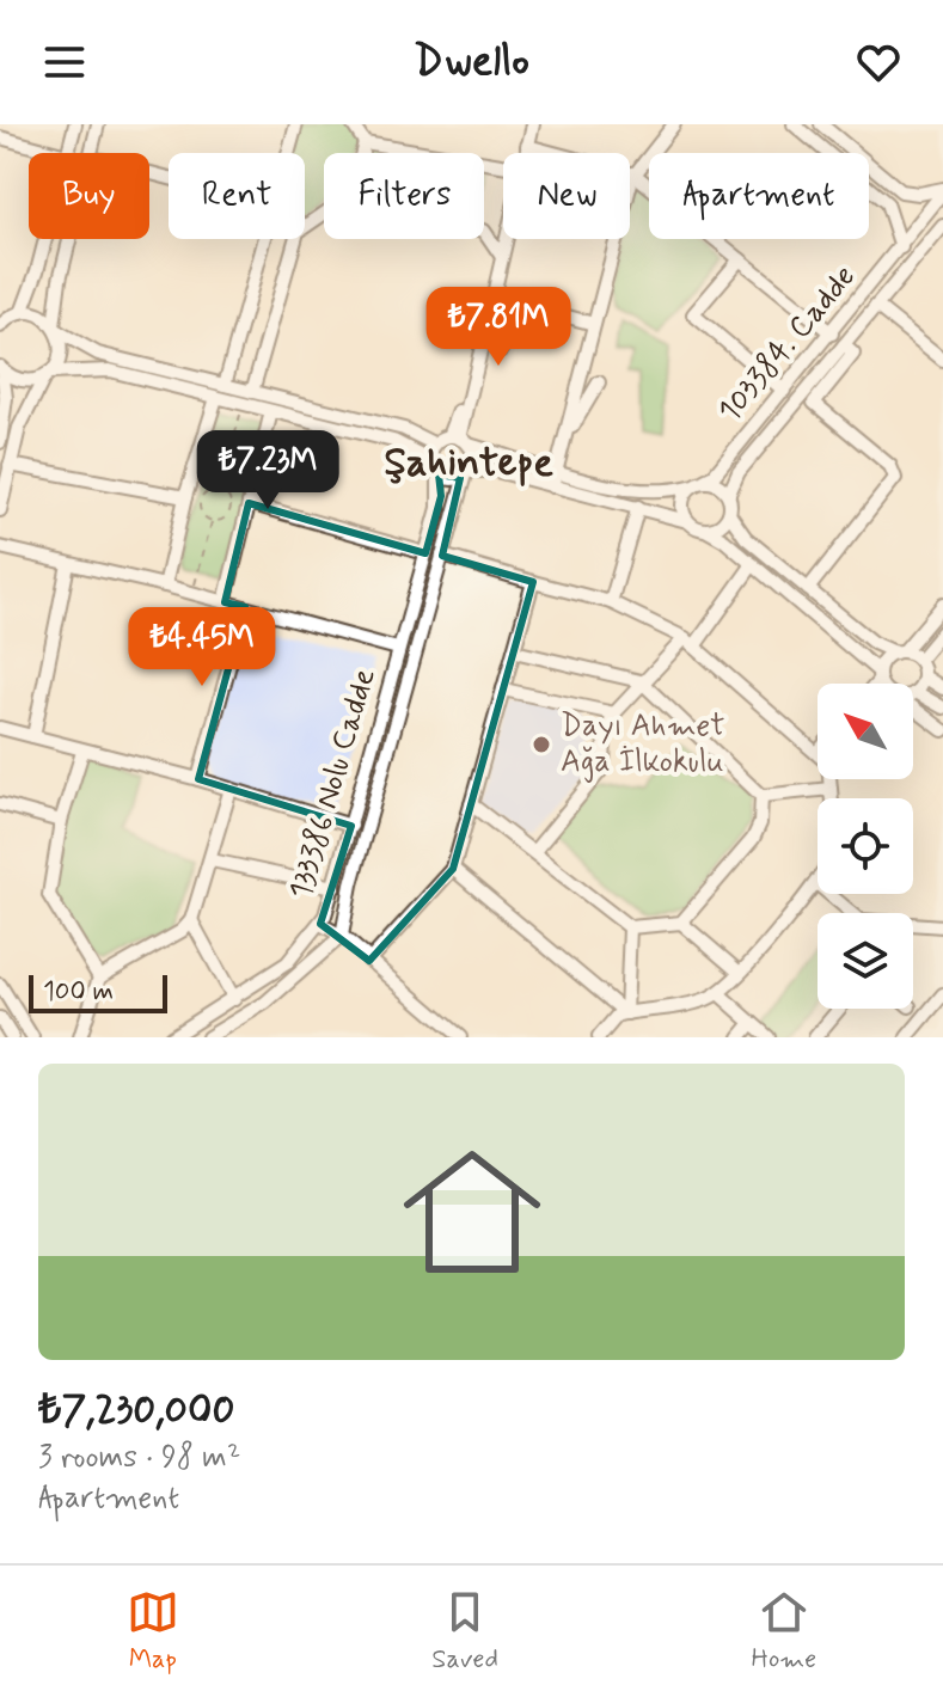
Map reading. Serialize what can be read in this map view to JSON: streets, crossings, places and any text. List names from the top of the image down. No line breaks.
{"streets":{"street":["103384. Cadde","133386 Nolu Cadde"]},"districts":["Şahintepe"],"places":["Dayı Ahmet Ağa İlkokulu"],"scale_bar":"100 m","north":"top left","page":{"header":"Dwello","chip":["Buy","Rent","Filters","New","Apartment"],"price":["₺7.81M","₺7.23M","₺4.45M"],"scale":"100 m","list":[{"name":"₺7,230,000","note":"3 rooms · 98 m² · Apartment"}],"tabs":["Map","Saved","Home"]}}
